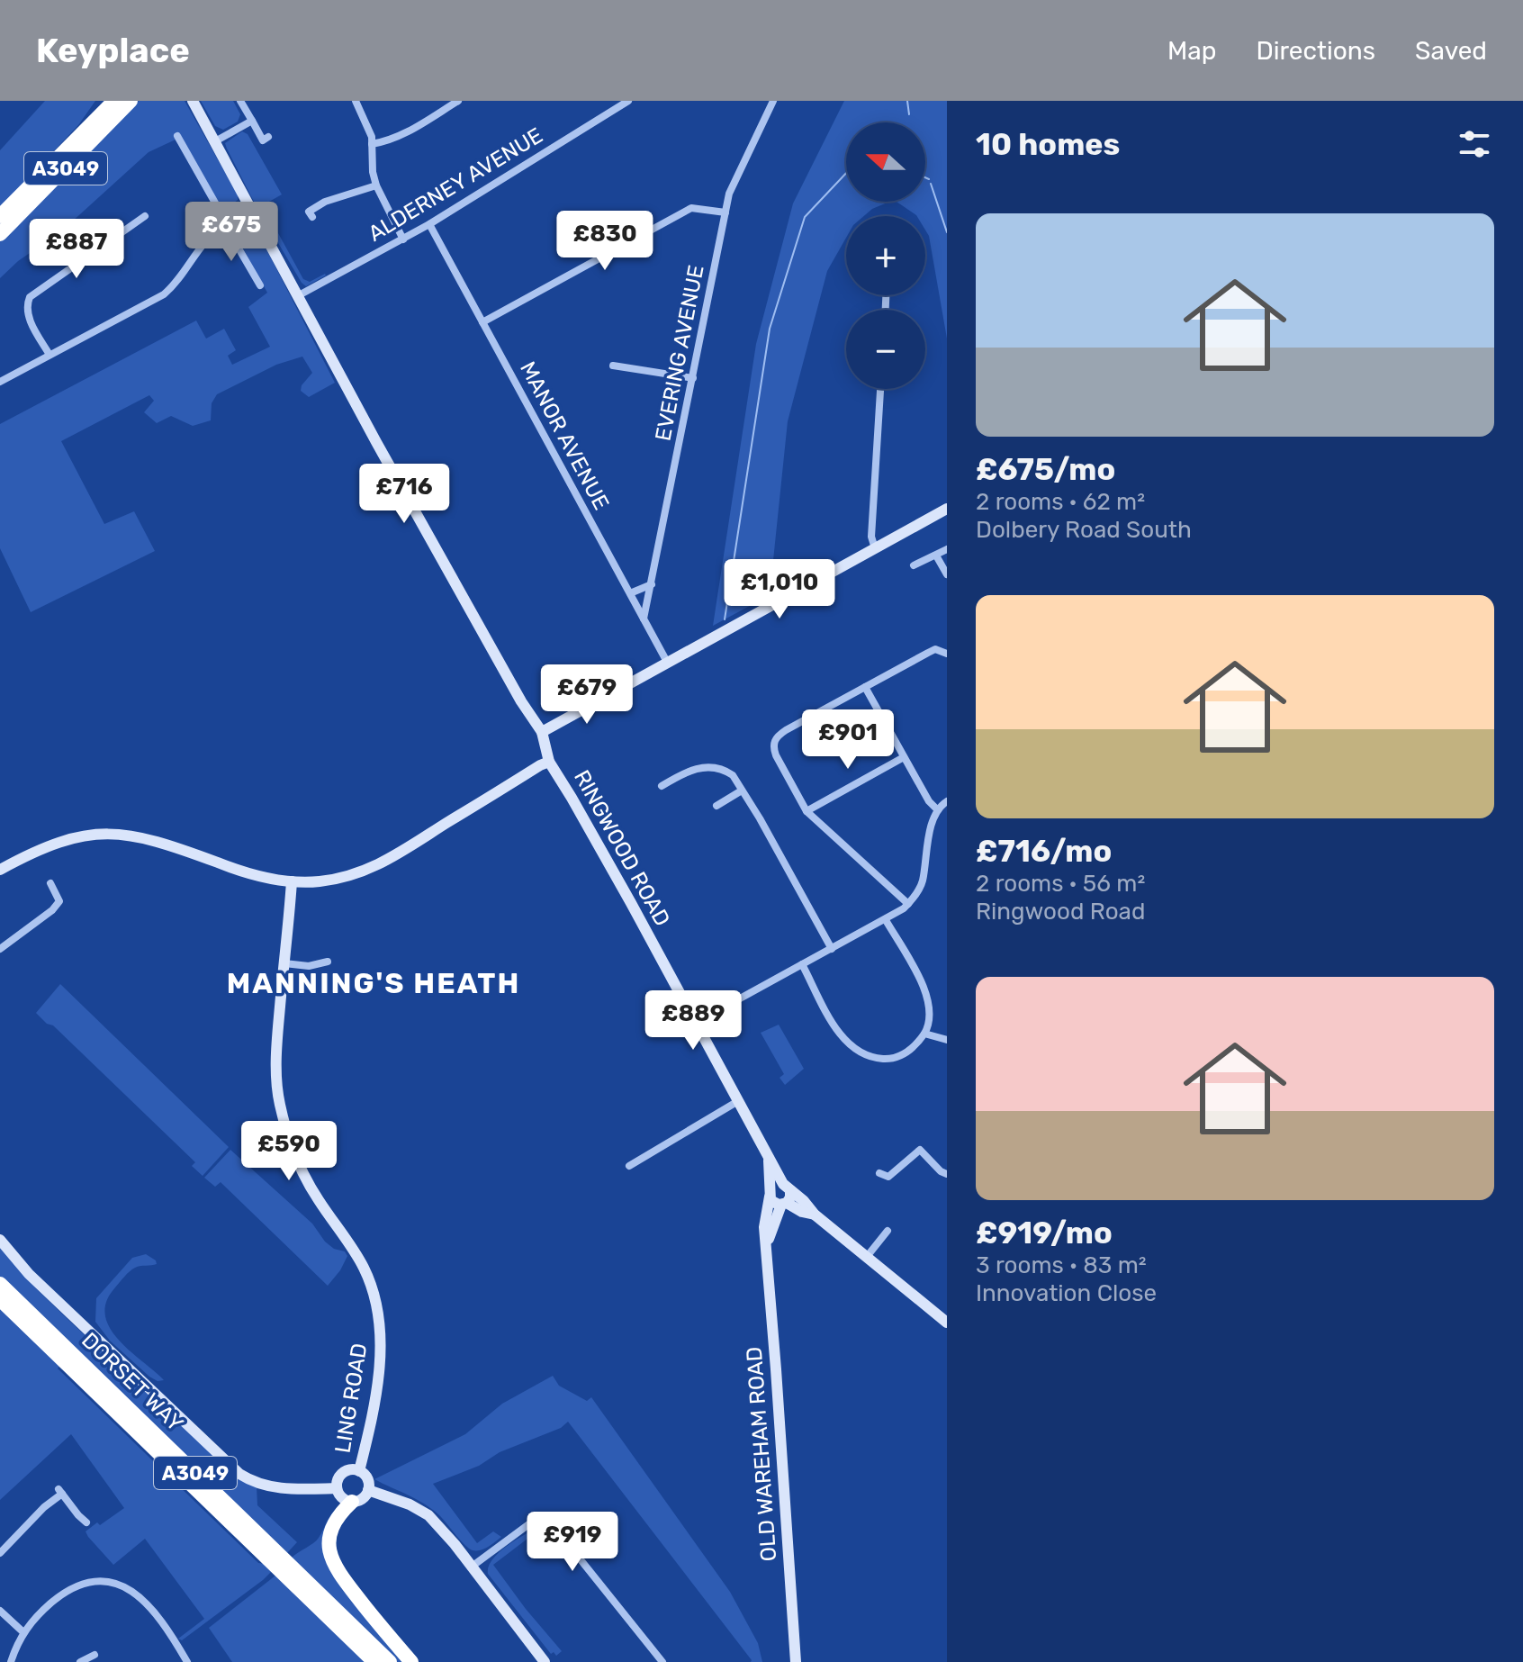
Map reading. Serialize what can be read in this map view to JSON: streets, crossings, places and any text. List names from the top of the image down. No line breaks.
{"streets":{"highway":["A3049","DORSET WAY"],"street":["ALDERNEY AVENUE","EVERING AVENUE","MANOR AVENUE","RINGWOOD ROAD","LING ROAD","OLD WAREHAM ROAD"]},"crossings":[["ALDERNEY AVENUE","MANOR AVENUE"],["ALDERNEY AVENUE","RINGWOOD ROAD"],["EVERING AVENUE","MANOR AVENUE"],["RINGWOOD ROAD","OLD WAREHAM ROAD"]],"districts":["MANNING'S HEATH"],"north":"left","page":{"header":"Keyplace","nav":["Map","Directions","Saved"],"heading":"10 homes","map_buttons":["+","−"],"list":[{"name":"£675/mo","note":"2 rooms · 62 m² · Dolbery Road South"},{"name":"£716/mo","note":"2 rooms · 56 m² · Ringwood Road"},{"name":"£919/mo","note":"3 rooms · 83 m² · Innovation Close"}],"price":["£675","£830","£887","£716","£1,010","£679","£901","£889","£590","£919"]}}
